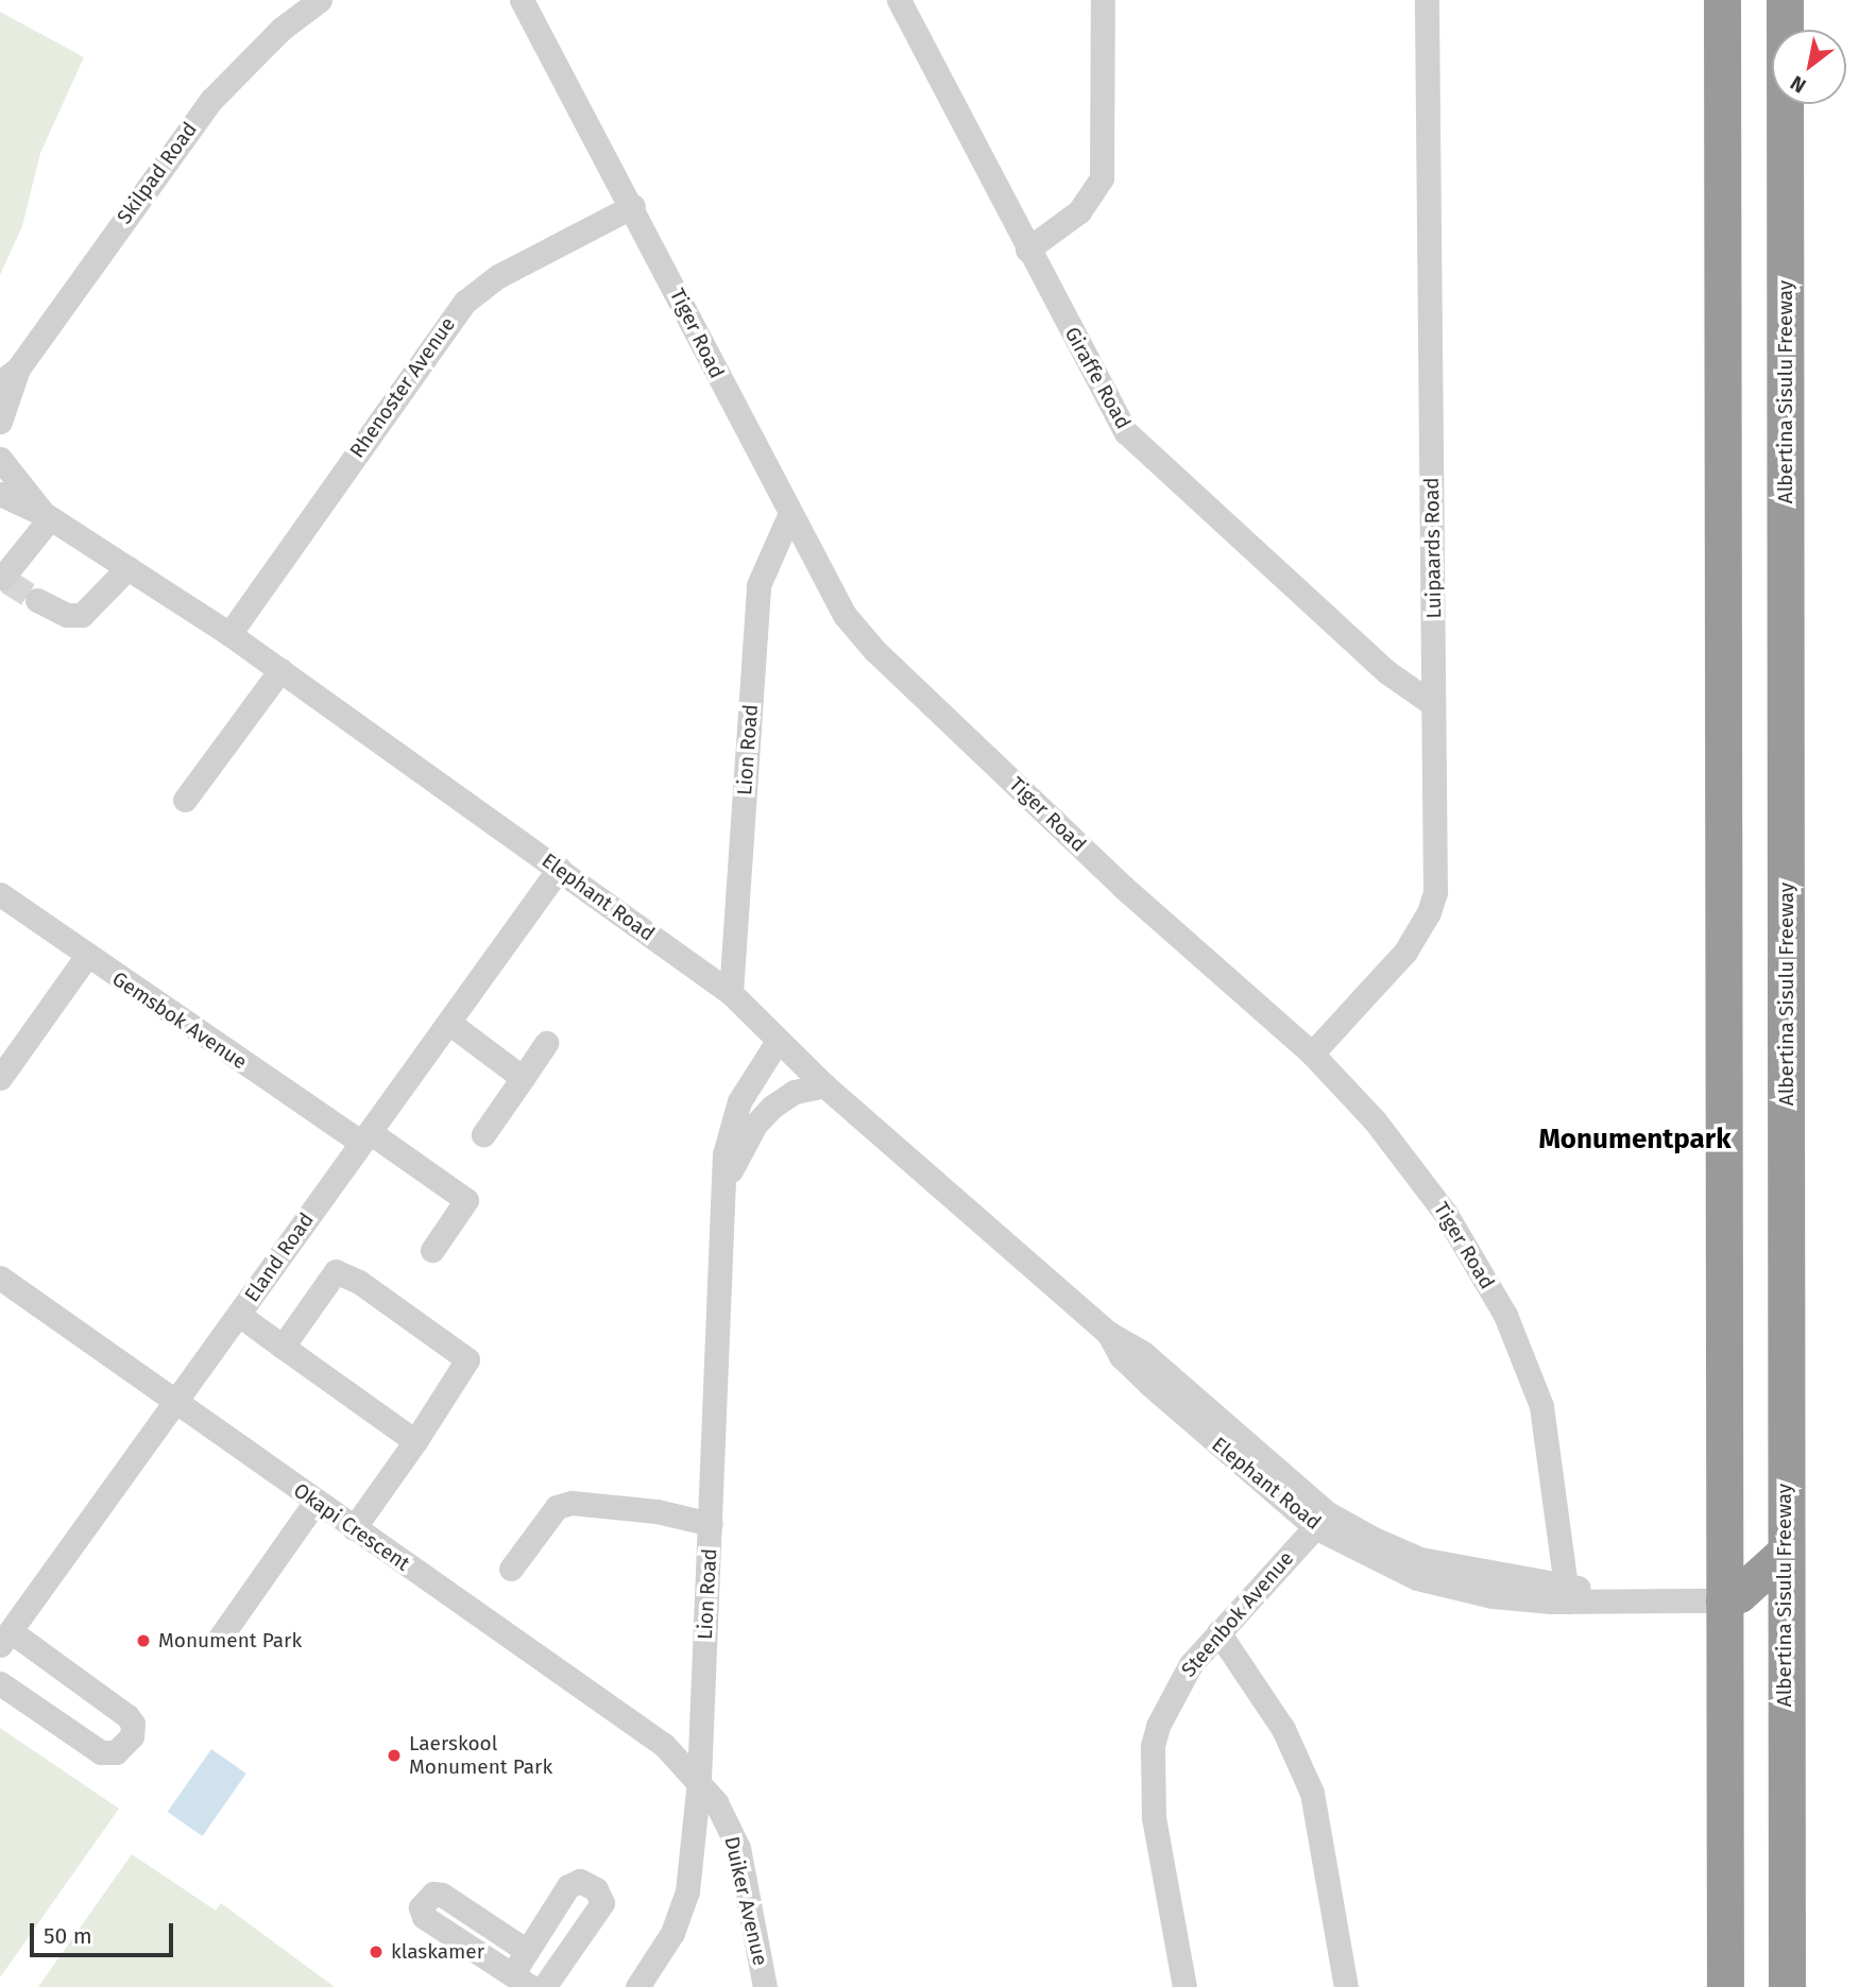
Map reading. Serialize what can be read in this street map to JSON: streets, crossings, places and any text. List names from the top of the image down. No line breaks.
{"streets":{"highway":["Albertina Sisulu Freeway"],"street":["Skilpad Road","Tiger Road","Giraffe Road","Rhenoster Avenue","Luipaards Road","Lion Road","Elephant Road","Gemsbok Avenue","Eland Road","Okapi Crescent","Steenbok Avenue","Duiker Avenue"]},"crossings":[["Tiger Road","Rhenoster Avenue"],["Tiger Road","Luipaards Road"],["Tiger Road","Lion Road"],["Tiger Road","Elephant Road"],["Giraffe Road","Luipaards Road"],["Rhenoster Avenue","Elephant Road"],["Lion Road","Elephant Road"],["Lion Road","Okapi Crescent"],["Lion Road","Duiker Avenue"],["Elephant Road","Eland Road"],["Elephant Road","Steenbok Avenue"],["Gemsbok Avenue","Eland Road"],["Eland Road","Okapi Crescent"],["Okapi Crescent","Duiker Avenue"]],"districts":["Monumentpark"],"places":["Monument Park","Laerskool Monument Park","klaskamer"],"scale_bar":"50 m","north":"bottom left"}
